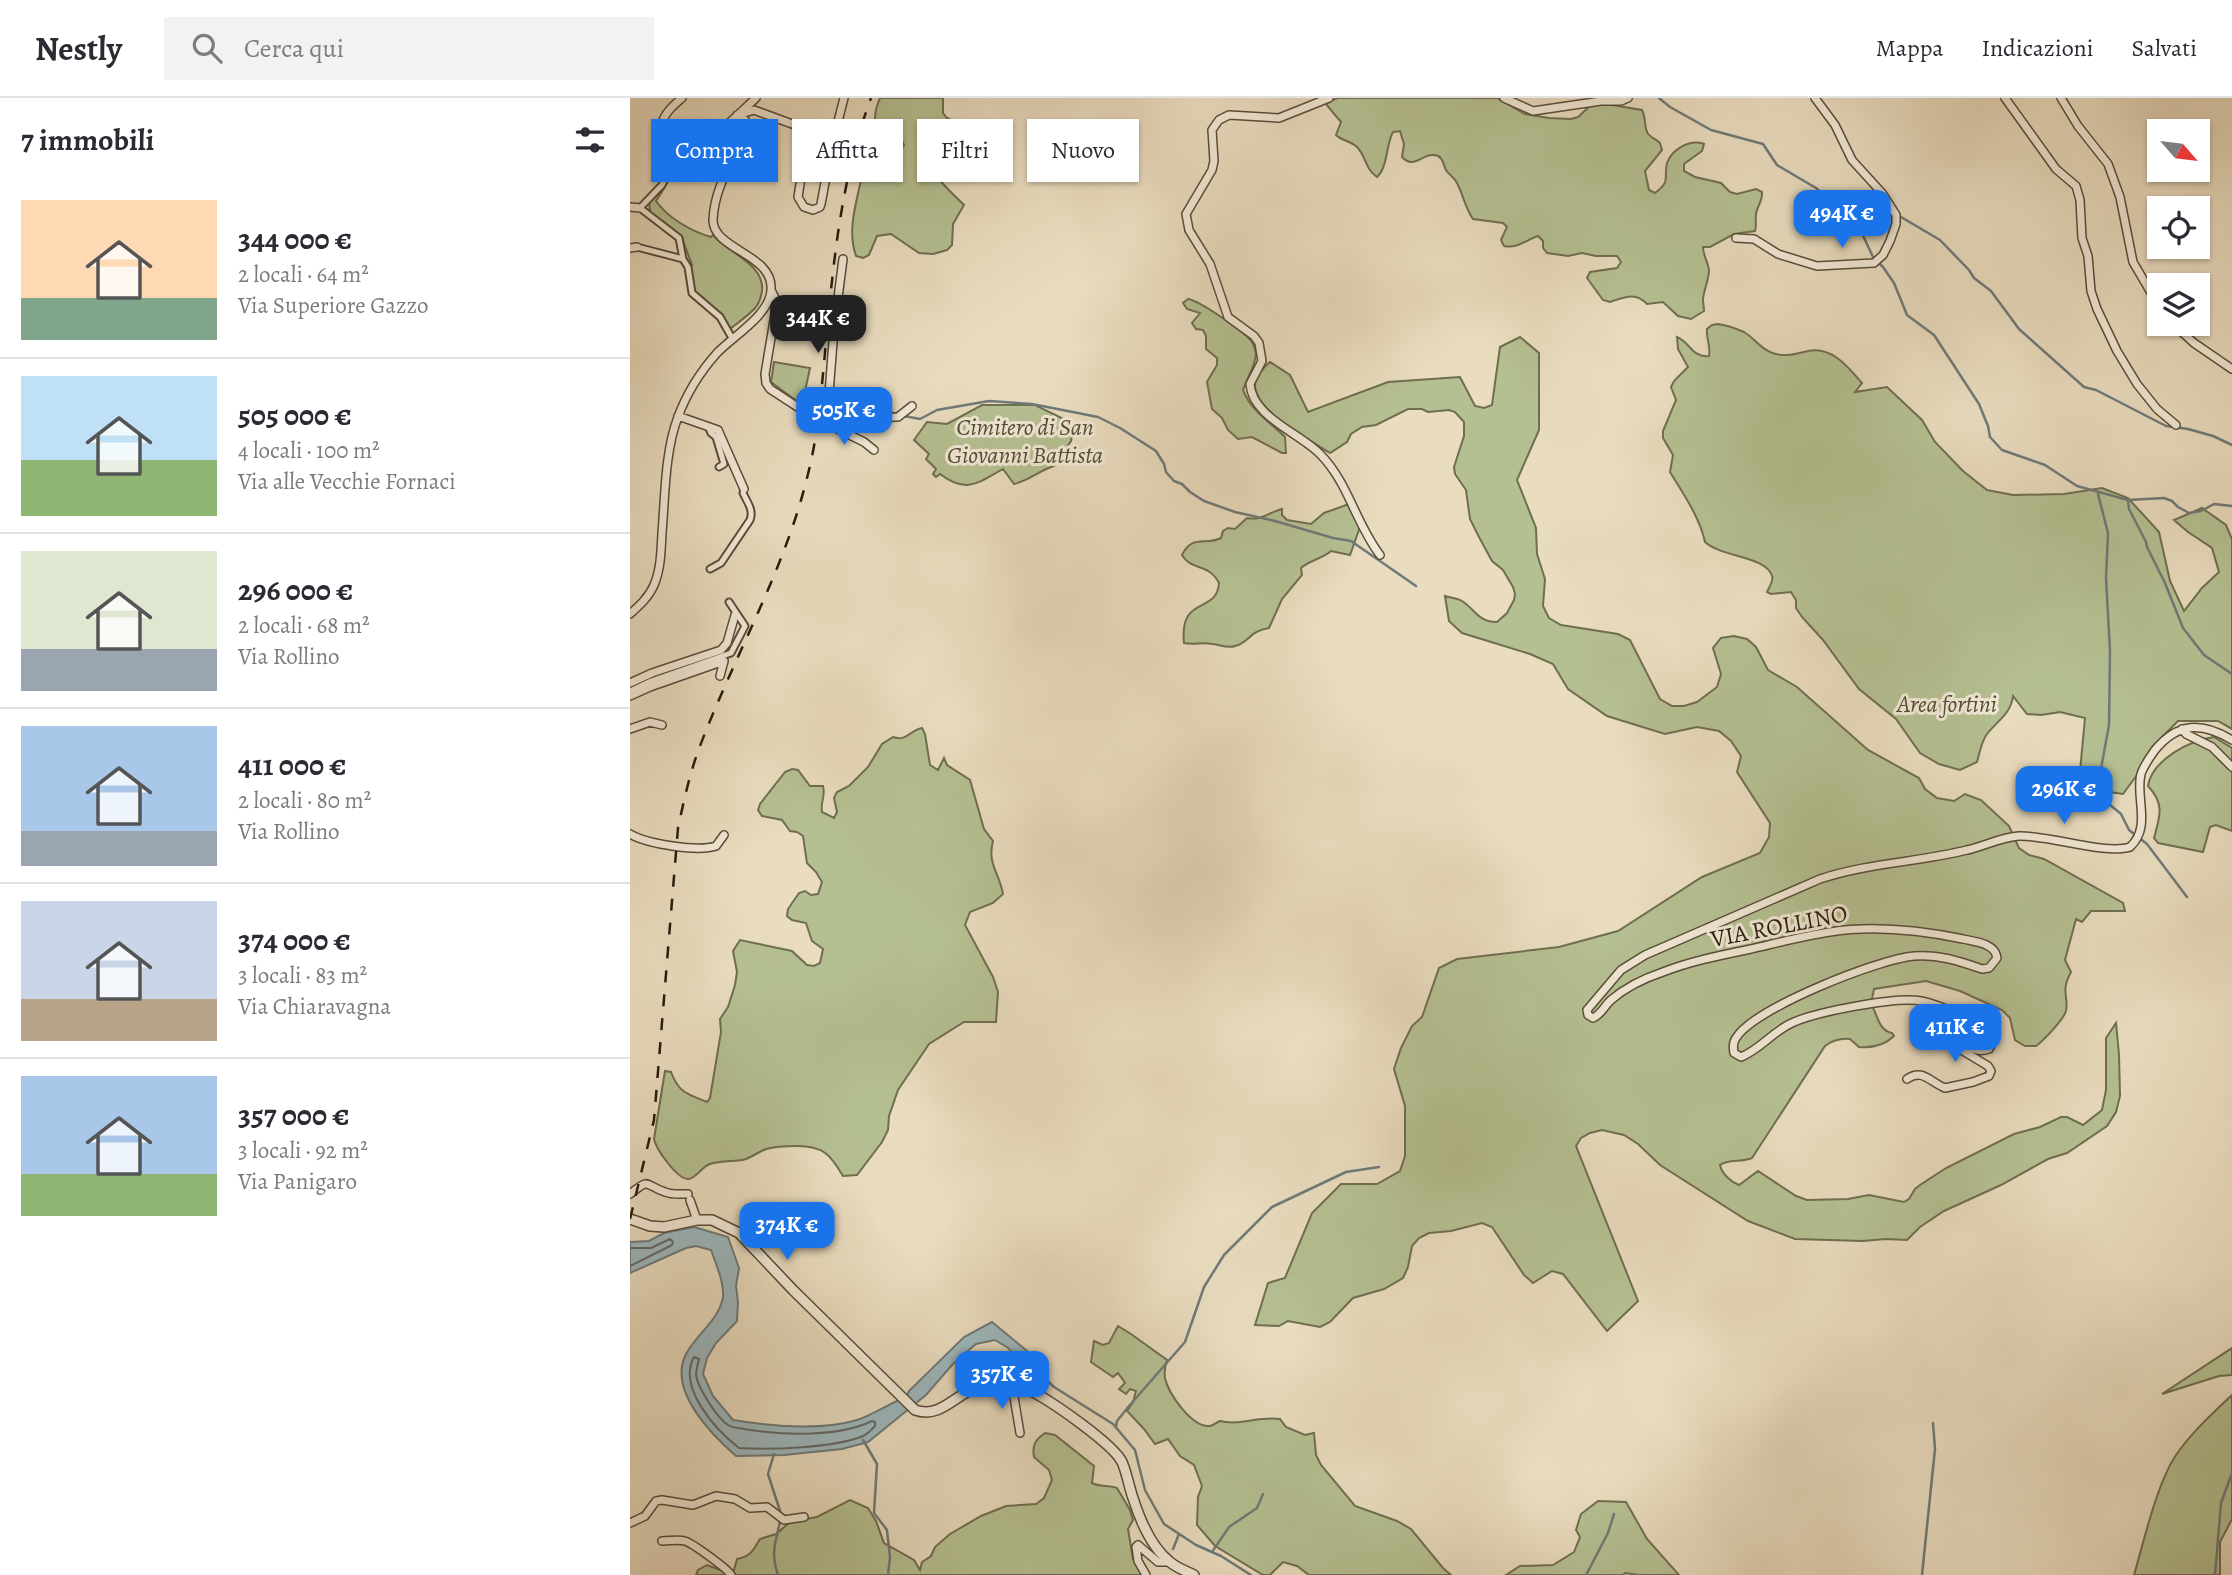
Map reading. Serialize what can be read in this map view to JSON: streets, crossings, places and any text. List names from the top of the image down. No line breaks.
{"streets":{"street":["VIA ROLLINO"]},"parks":["Cimitero di San Giovanni Battista","Area fortini"],"north":"bottom right","page":{"header":"Nestly","search":"Cerca qui","nav":["Mappa","Indicazioni","Salvati"],"heading":"7 immobili","chip":["Compra","Affitta","Filtri","Nuovo"],"list":[{"name":"344 000 €","note":"2 locali · 64 m² · Via Superiore Gazzo"},{"name":"505 000 €","note":"4 locali · 100 m² · Via alle Vecchie Fornaci"},{"name":"296 000 €","note":"2 locali · 68 m² · Via Rollino"},{"name":"411 000 €","note":"2 locali · 80 m² · Via Rollino"},{"name":"374 000 €","note":"3 locali · 83 m² · Via Chiaravagna"},{"name":"357 000 €","note":"3 locali · 92 m² · Via Panigaro"}],"price":["494K €","344K €","505K €","296K €","411K €","374K €","357K €"]}}
